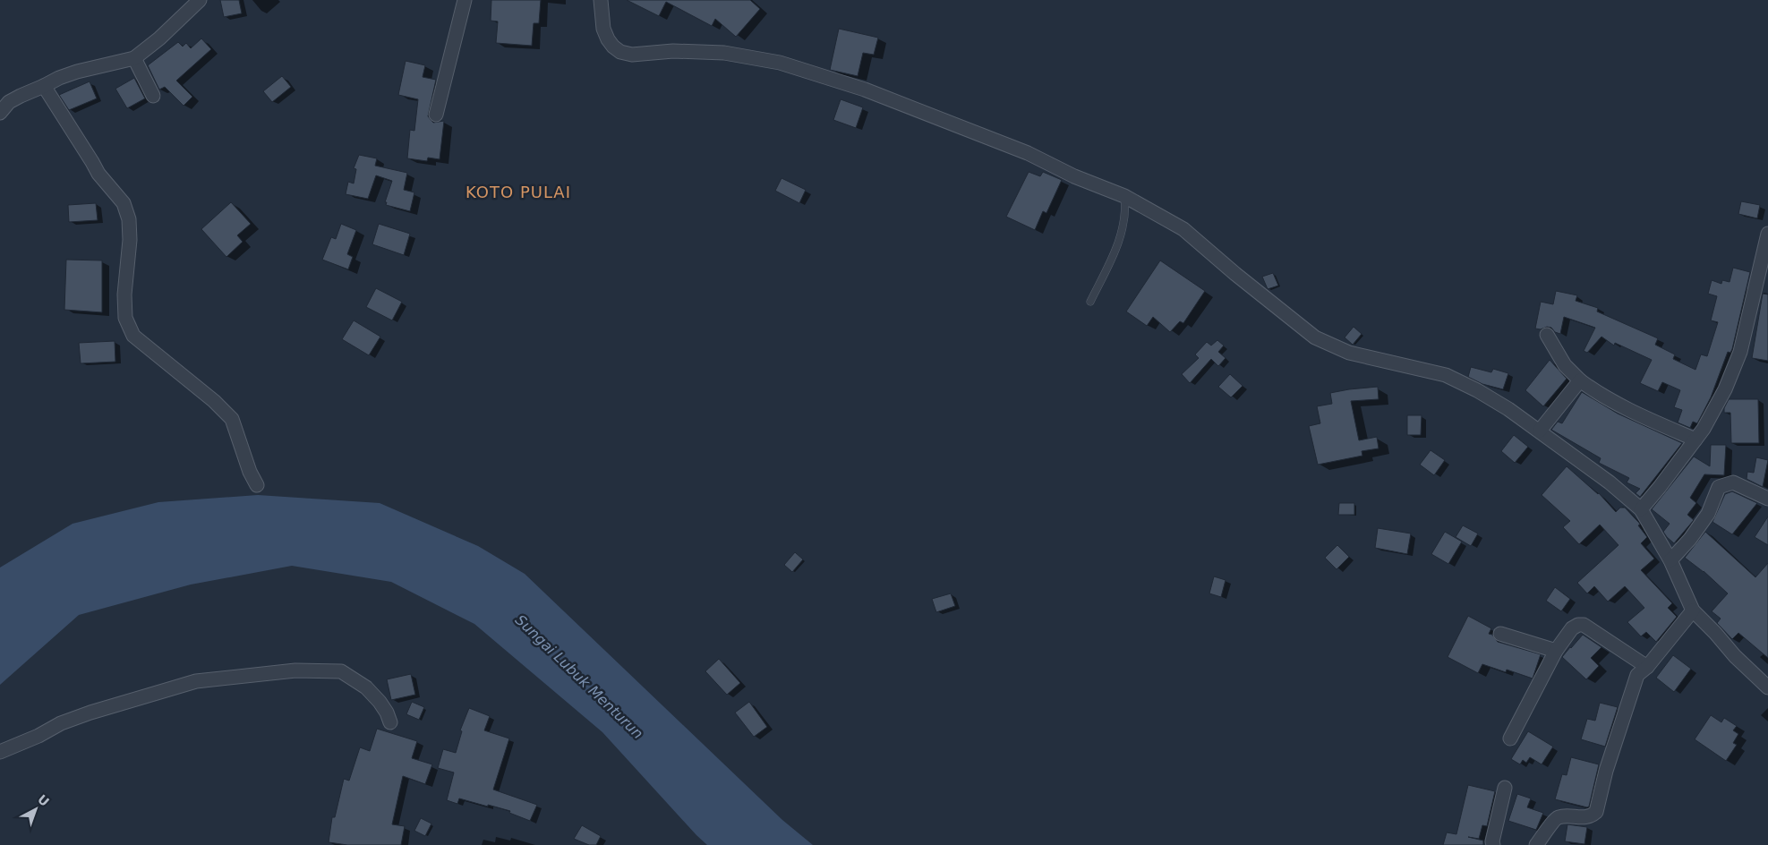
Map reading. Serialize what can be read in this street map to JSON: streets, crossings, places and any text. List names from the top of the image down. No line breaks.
{"districts":["KOTO PULAI"],"water":["Sungai Lubuk Menturun"],"north":"top right"}
